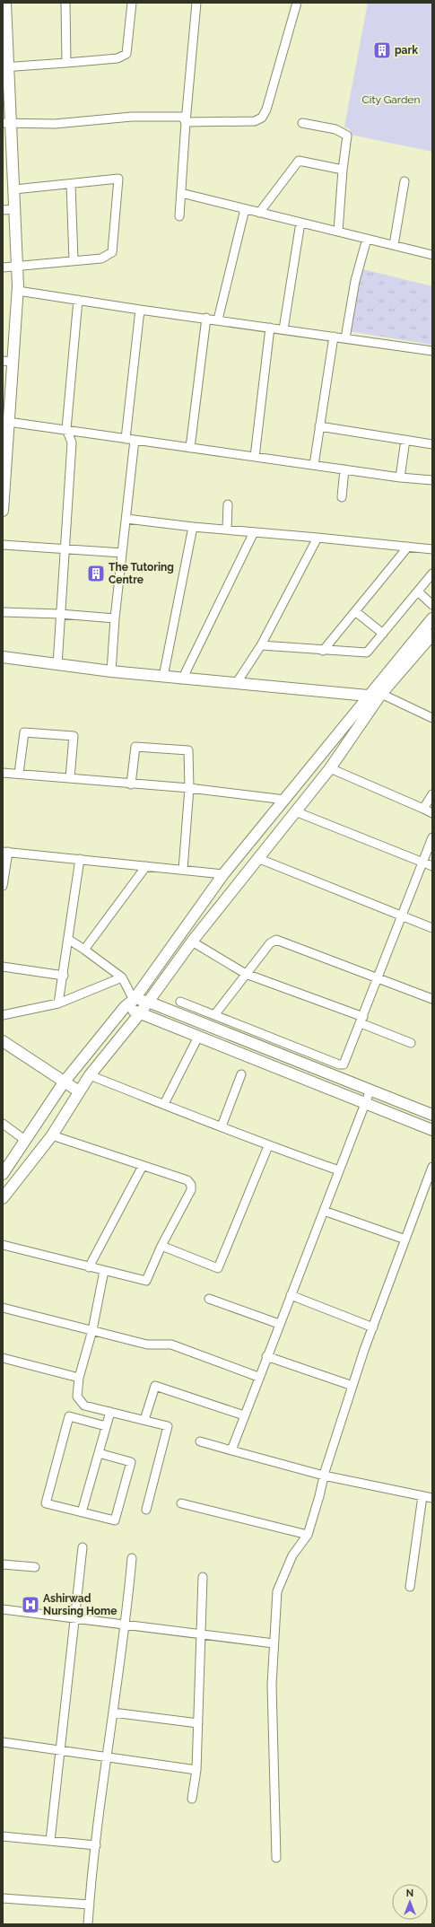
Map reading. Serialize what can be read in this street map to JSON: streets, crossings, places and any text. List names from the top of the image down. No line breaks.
{"parks":["City Garden"],"places":{"building":["park","The Tutoring Centre"],"hospital":["Ashirwad Nursing Home"]},"north":"top"}
